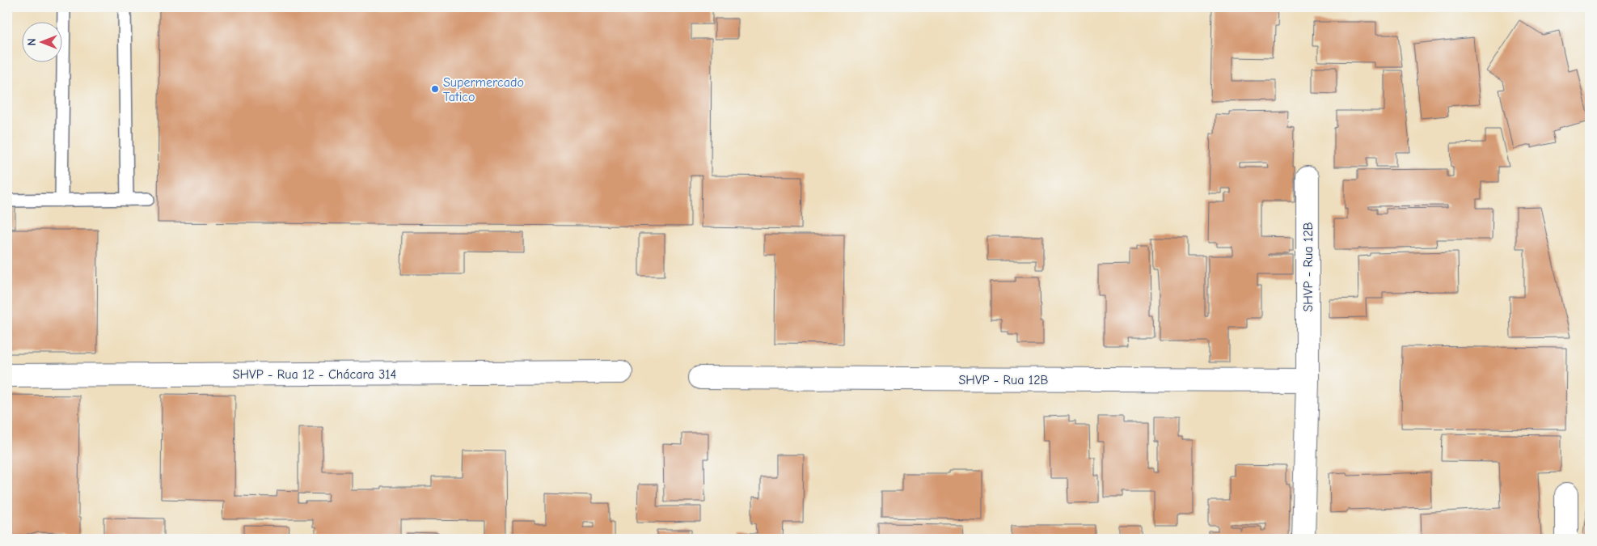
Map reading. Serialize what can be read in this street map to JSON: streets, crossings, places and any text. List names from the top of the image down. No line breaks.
{"streets":{"street":["SHVP - Rua 12B","SHVP - Rua 12 - Chácara 314"]},"places":["Supermercado Tatico"],"north":"left"}
